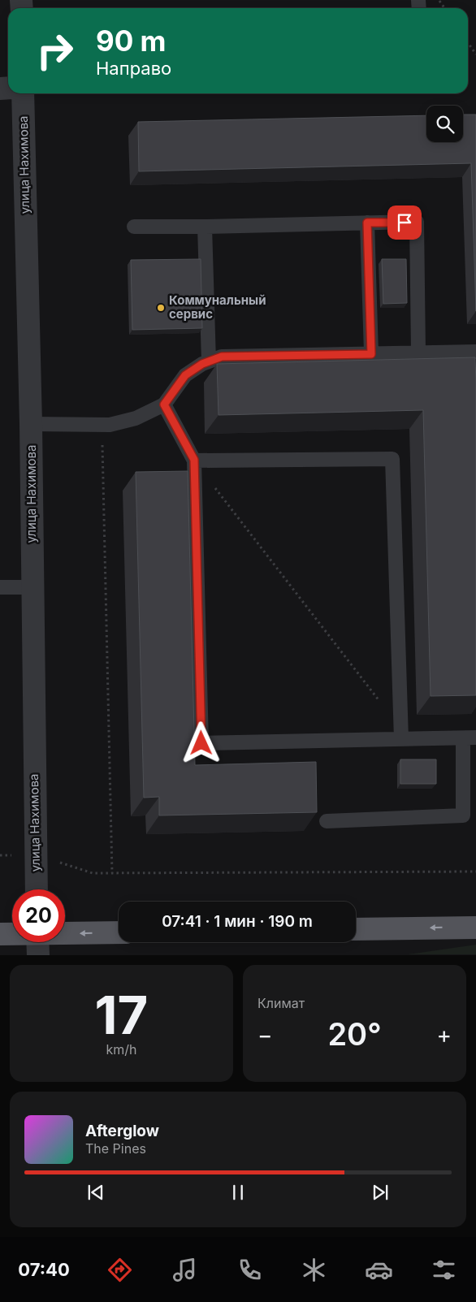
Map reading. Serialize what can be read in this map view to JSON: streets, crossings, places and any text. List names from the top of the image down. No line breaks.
{"streets":{"street":["улица Нахимова"]},"places":["Коммунальный сервис"],"page":{"turn":["90 m","Направо"],"limit":"20","trip":"07:41 · 1 мин · 190 m","tile":[["17","km/h"],"Климат"],"heat":["−","20°","+"],"song":["Afterglow","The Pines"],"tabs":"07:40"}}
